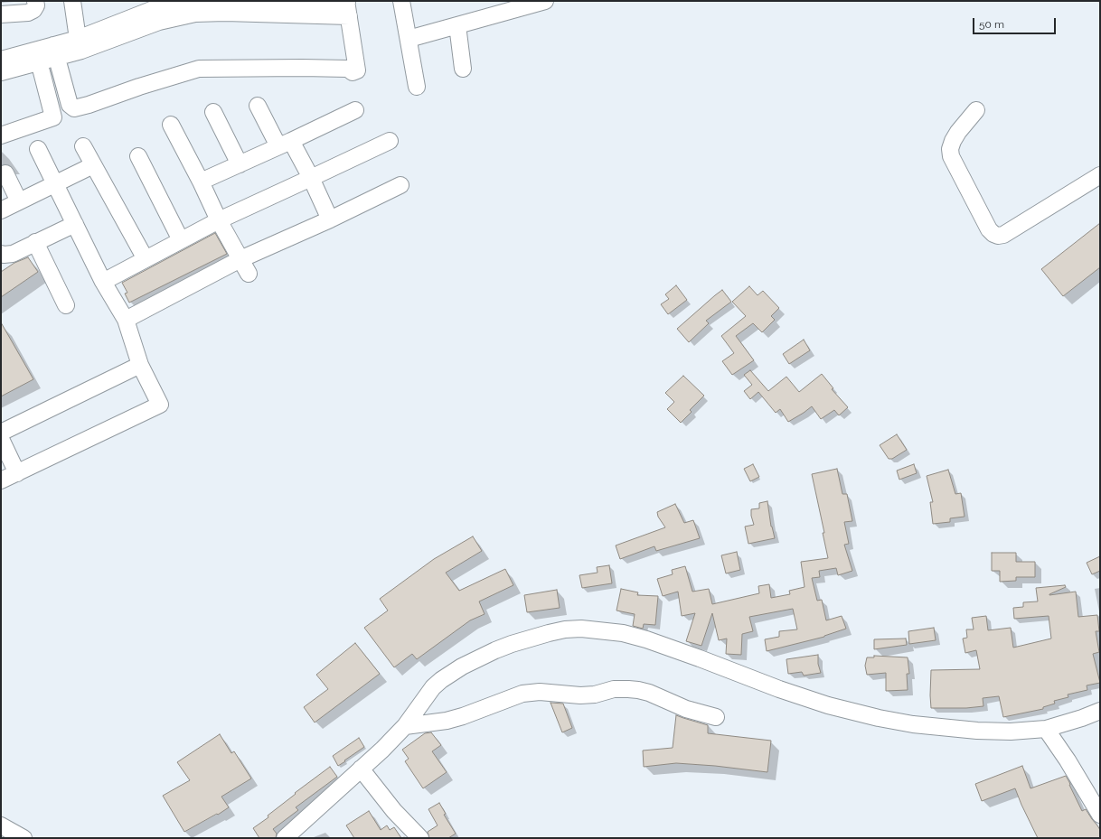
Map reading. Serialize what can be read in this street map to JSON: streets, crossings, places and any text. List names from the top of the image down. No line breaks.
{"scale_bar":"50 m"}
